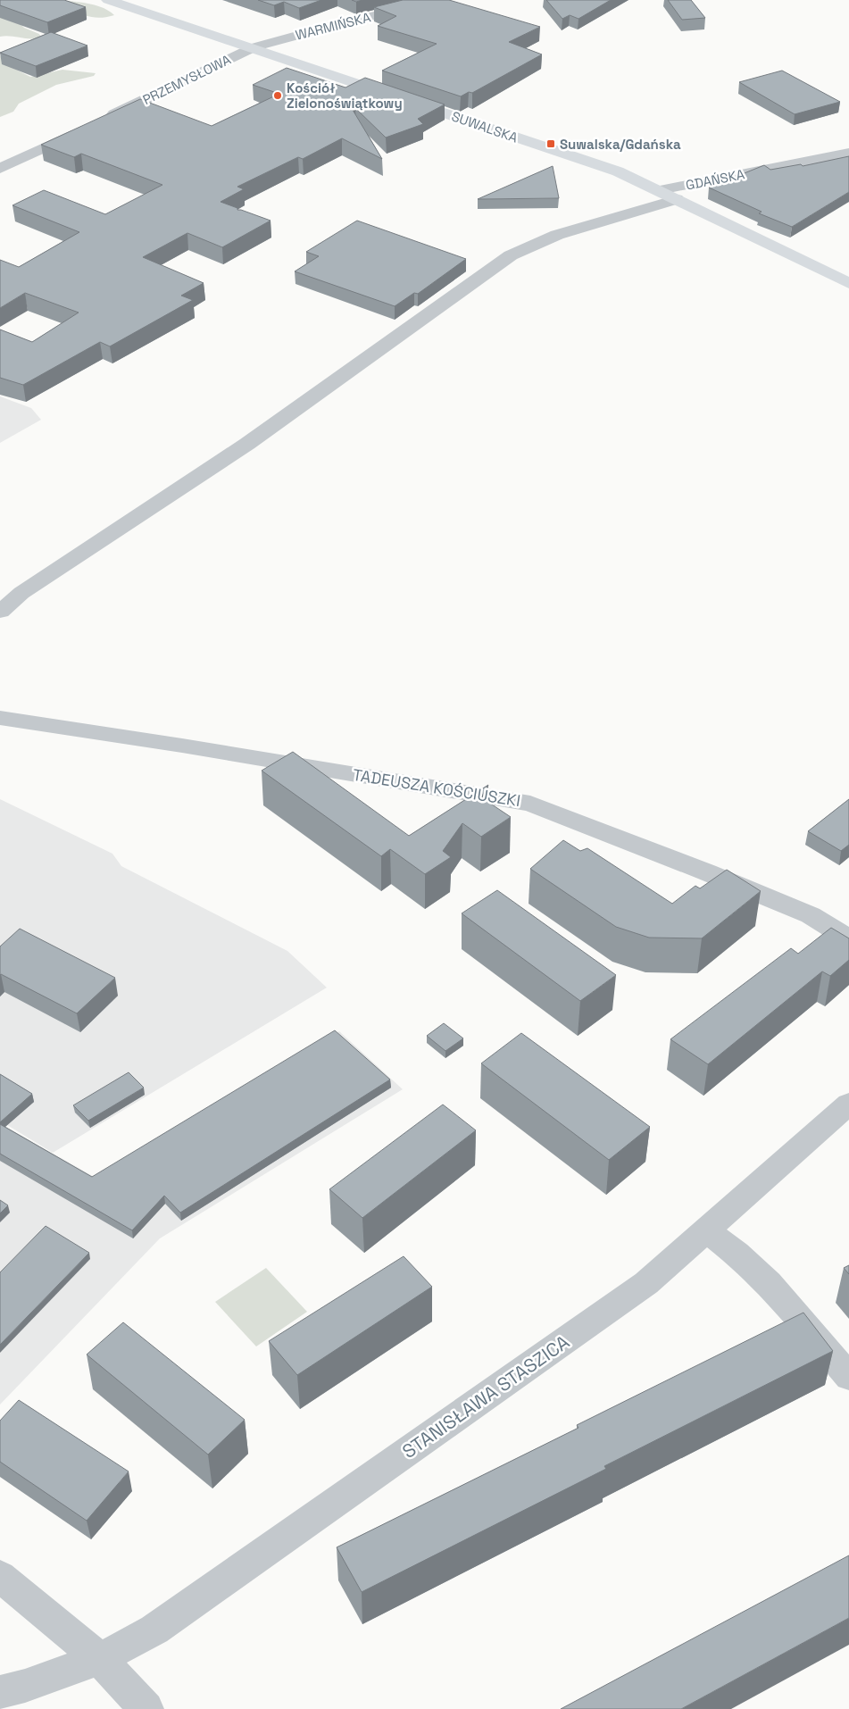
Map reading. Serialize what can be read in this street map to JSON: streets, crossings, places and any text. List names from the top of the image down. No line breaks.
{"streets":{"street":["WARMIŃSKA","PRZEMYSŁOWA","SUWALSKA","GDAŃSKA","TADEUSZA KOŚCIUSZKI","STANISŁAWA STASZICA"]},"crossings":[["WARMIŃSKA","PRZEMYSŁOWA"],["WARMIŃSKA","SUWALSKA"],["PRZEMYSŁOWA","SUWALSKA"],["SUWALSKA","GDAŃSKA"]],"places":{"other":["Kościół Zielonoświątkowy"],"transit":["Suwalska/Gdańska"]}}
